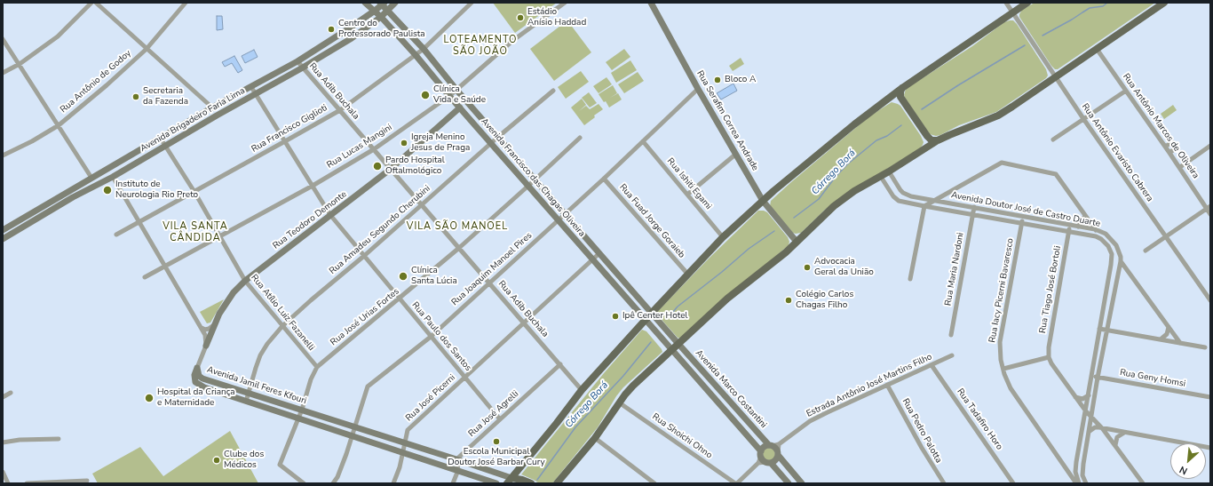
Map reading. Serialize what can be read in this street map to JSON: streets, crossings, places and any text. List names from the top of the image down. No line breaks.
{"streets":{"main road":["Avenida Brigadeiro Faria Lima","Rua Serafim Correa Andrade","Avenida Francisco das Chagas Oliveira","Rua Teodoro Demonte","Avenida Jamil Feres Kfouri","Avenida Marco Costantini"],"street":["Rua Antônio de Godoy","Rua Adib Buchala","Rua Antônio Marcos de Oliveira","Rua Francisco Giglioti","Rua Lucas Mangini","Rua Antônio Evaristo Cabrera","Rua Ishiti Egami","Avenida Doutor José de Castro Duarte","Rua Fuad Jorge Goraieb","Rua Amadeu Segundo Cherubini","Rua Joaquim Manoel Pires","Rua Maria Nardoni","Rua Tiago José Bortoli","Rua Iacy Picerni Bavaresco","Rua Atílio Luiz Fazanelli","Rua José Urias Fortes","Rua Paulo dos Santos","Rua Geny Homsi","Estrada Antônio José Martins Filho","Rua José Picerni","Rua José Agrelli","Rua Tadafiro Horo","Rua Pedro Palotta","Rua Shoichi Ohno"]},"crossings":[["Rua Adib Buchala","Avenida Brigadeiro Faria Lima"],["Rua Adib Buchala","Rua Francisco Giglioti"],["Rua Adib Buchala","Rua Lucas Mangini"],["Rua Adib Buchala","Rua Teodoro Demonte"],["Rua Adib Buchala","Rua Amadeu Segundo Cherubini"],["Rua Adib Buchala","Rua Joaquim Manoel Pires"],["Rua Adib Buchala","Rua José Urias Fortes"],["Rua Adib Buchala","Rua José Picerni"],["Rua Adib Buchala","Rua José Agrelli"],["Avenida Brigadeiro Faria Lima","Avenida Francisco das Chagas Oliveira"],["Avenida Brigadeiro Faria Lima","Rua Atílio Luiz Fazanelli"],["Avenida Brigadeiro Faria Lima","Rua Paulo dos Santos"],["Rua Serafim Correa Andrade","Rua Joaquim Manoel Pires"],["Rua Francisco Giglioti","Avenida Francisco das Chagas Oliveira"],["Rua Francisco Giglioti","Rua Atílio Luiz Fazanelli"],["Rua Francisco Giglioti","Rua Paulo dos Santos"],["Rua Lucas Mangini","Avenida Francisco das Chagas Oliveira"],["Rua Lucas Mangini","Rua Atílio Luiz Fazanelli"],["Rua Lucas Mangini","Rua Paulo dos Santos"],["Avenida Francisco das Chagas Oliveira","Rua Teodoro Demonte"],["Avenida Francisco das Chagas Oliveira","Rua Amadeu Segundo Cherubini"],["Avenida Francisco das Chagas Oliveira","Rua Joaquim Manoel Pires"],["Avenida Francisco das Chagas Oliveira","Rua José Urias Fortes"],["Avenida Francisco das Chagas Oliveira","Avenida Marco Costantini"],["Avenida Francisco das Chagas Oliveira","Rua José Picerni"],["Rua Ishiti Egami","Rua Joaquim Manoel Pires"],["Avenida Doutor José de Castro Duarte","Rua Maria Nardoni"],["Avenida Doutor José de Castro Duarte","Rua Tiago José Bortoli"],["Avenida Doutor José de Castro Duarte","Rua Iacy Picerni Bavaresco"],["Avenida Doutor José de Castro Duarte","Rua Geny Homsi"],["Rua Teodoro Demonte","Rua Atílio Luiz Fazanelli"],["Rua Teodoro Demonte","Rua Paulo dos Santos"],["Rua Teodoro Demonte","Avenida Jamil Feres Kfouri"],["Rua Fuad Jorge Goraieb","Rua Joaquim Manoel Pires"],["Rua Amadeu Segundo Cherubini","Rua Atílio Luiz Fazanelli"],["Rua Amadeu Segundo Cherubini","Rua Paulo dos Santos"],["Rua Amadeu Segundo Cherubini","Avenida Jamil Feres Kfouri"],["Rua Joaquim Manoel Pires","Rua Paulo dos Santos"],["Rua Joaquim Manoel Pires","Avenida Jamil Feres Kfouri"],["Rua Atílio Luiz Fazanelli","Rua José Urias Fortes"],["Rua José Urias Fortes","Rua Paulo dos Santos"],["Rua José Urias Fortes","Avenida Jamil Feres Kfouri"],["Rua Paulo dos Santos","Rua José Picerni"],["Rua Paulo dos Santos","Rua José Agrelli"],["Avenida Jamil Feres Kfouri","Rua José Picerni"],["Avenida Jamil Feres Kfouri","Rua José Agrelli"],["Estrada Antônio José Martins Filho","Avenida Marco Costantini"],["Estrada Antônio José Martins Filho","Rua Tadafiro Horo"],["Estrada Antônio José Martins Filho","Rua Pedro Palotta"]],"districts":["LOTEAMENTO SÃO JOÃO","VILA SANTA CÂNDIDA","VILA SÃO MANOEL"],"water":["Córrego Borá"],"places":["Estádio Anísio Haddad","Centro do Professorado Paulista","Bloco A","Clínica Vida e Saúde","Secretaria da Fazenda","Igreja Menino Jesus de Praga","Pardo Hospital Oftalmológico","Instituto de Neurologia Rio Preto","Advocacia Geral da União","Clínica Santa Lúcia","Colégio Carlos Chagas Filho","Ipê Center Hotel","Hospital da Criança e Maternidade","Escola Municipal Doutor José Barbar Cury","Clube dos Médicos"],"north":"bottom left"}
